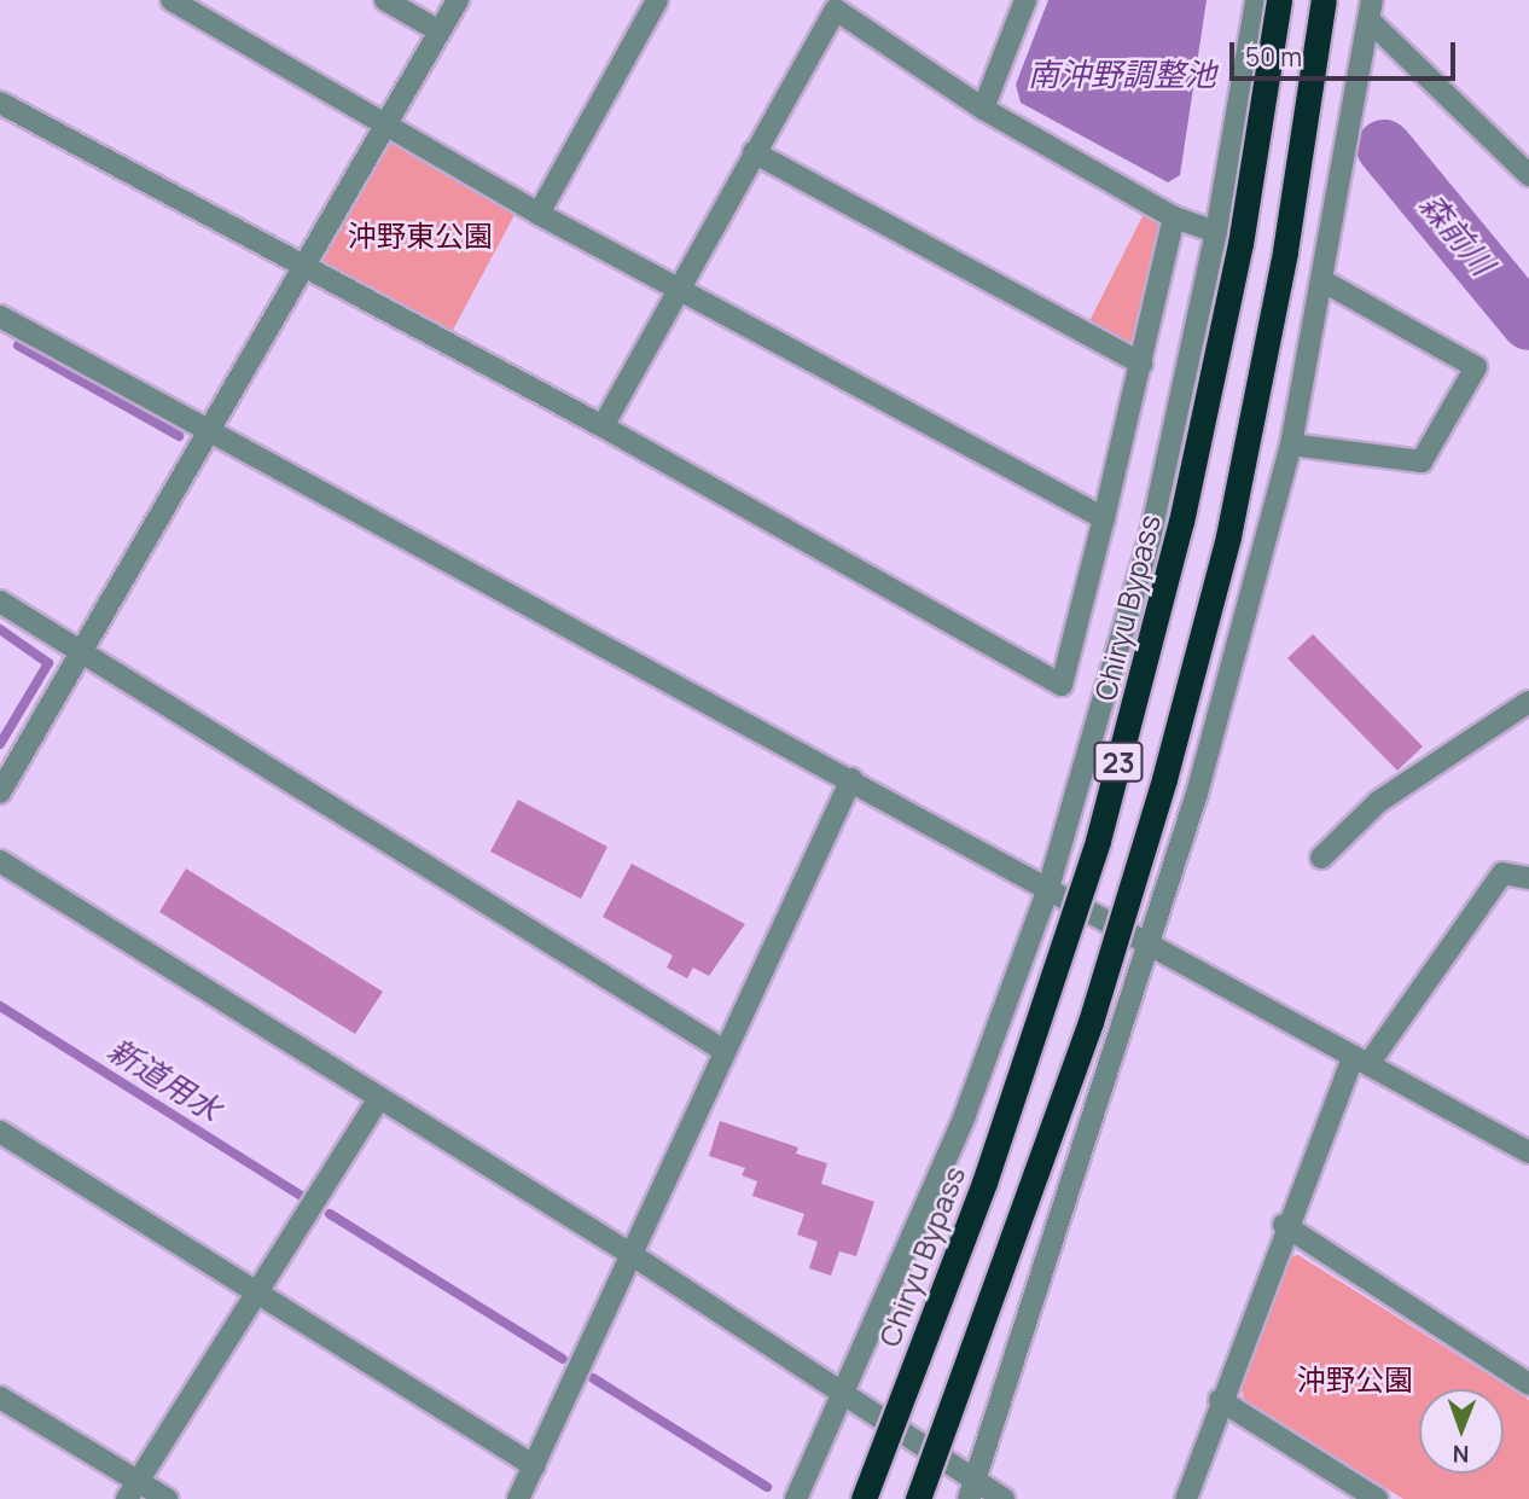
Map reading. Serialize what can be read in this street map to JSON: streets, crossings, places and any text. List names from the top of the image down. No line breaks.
{"streets":{"highway":["Chiryu Bypass","23"]},"water":["南沖野調整池","森前川","新道用水"],"parks":["沖野東公園","沖野公園"],"scale_bar":"50 m","north":"bottom"}
